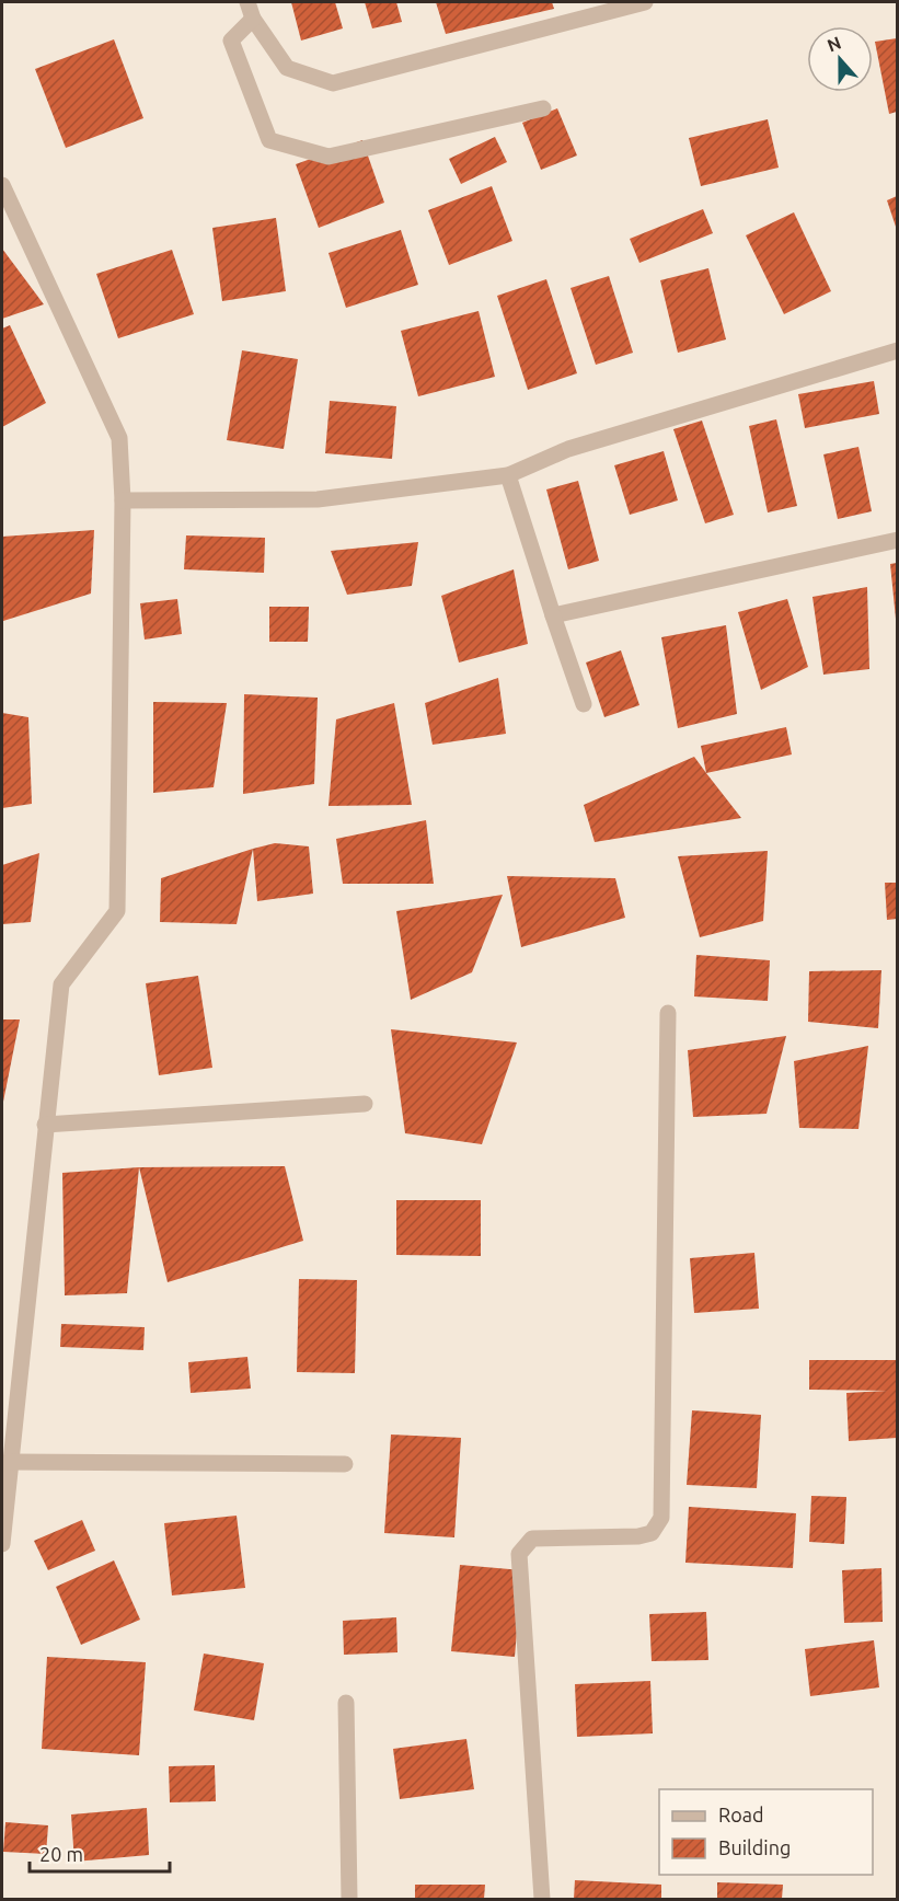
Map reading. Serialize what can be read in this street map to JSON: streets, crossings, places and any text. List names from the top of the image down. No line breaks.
{"legend":["Road","Building"],"scale_bar":"20 m","north":"top"}
